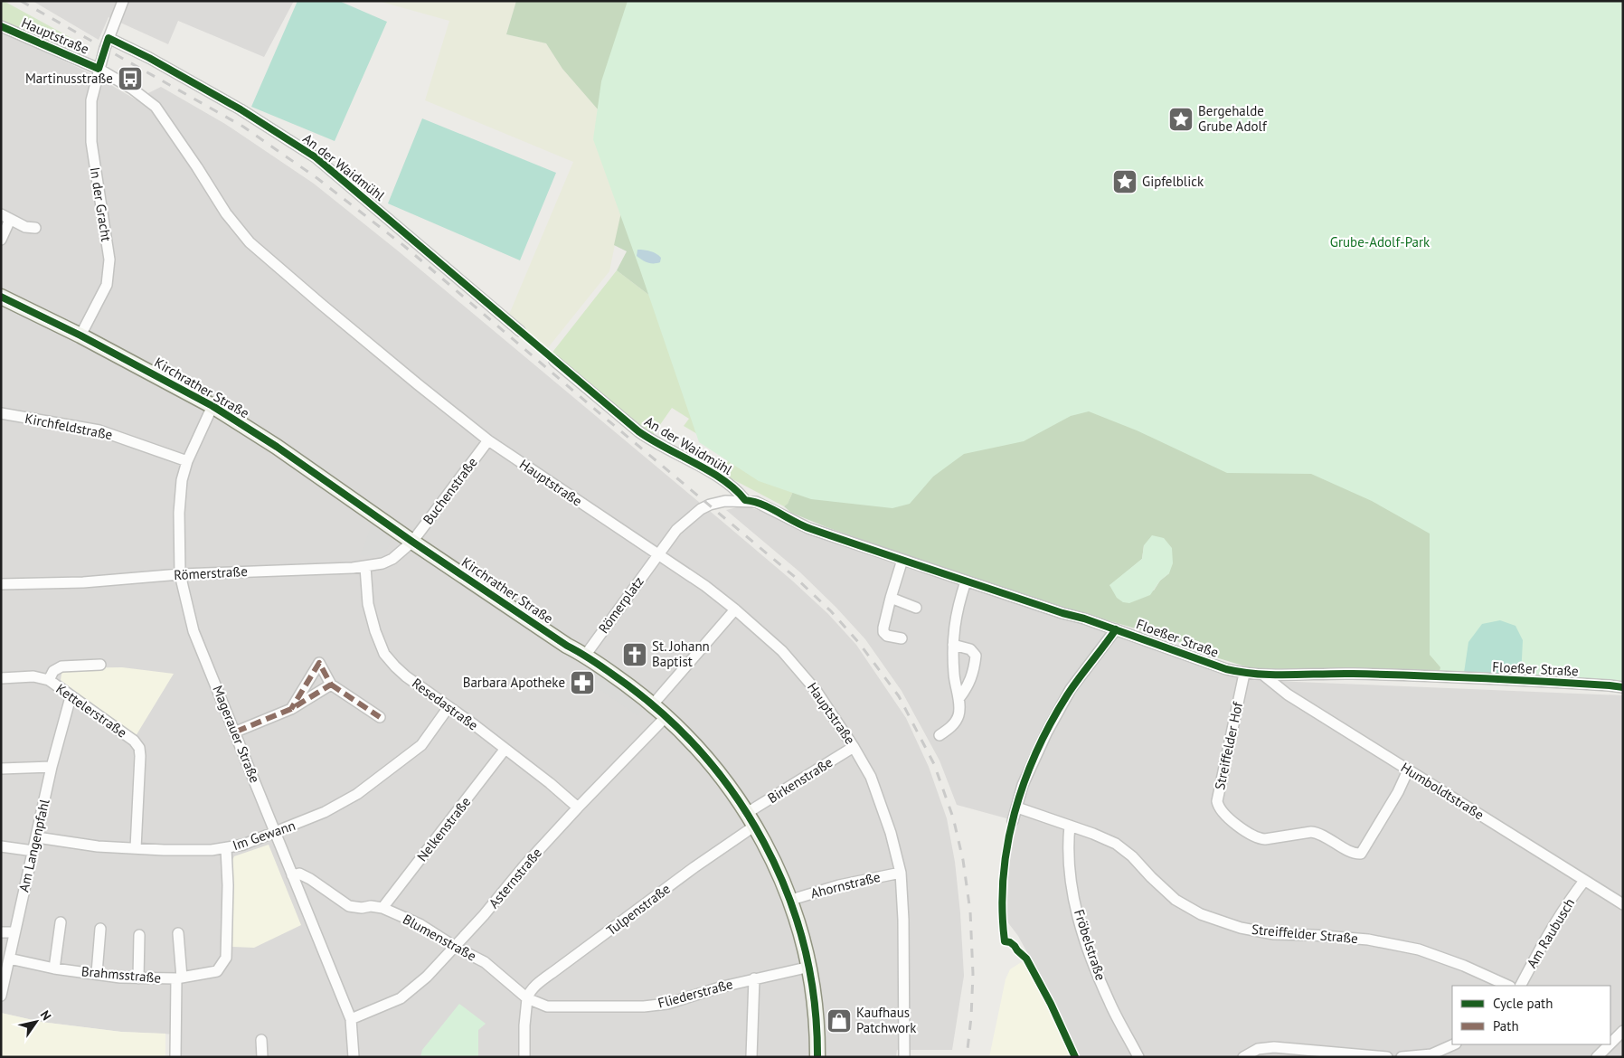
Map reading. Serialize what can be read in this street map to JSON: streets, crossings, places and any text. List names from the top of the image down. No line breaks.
{"streets":{"main road":["Kirchrather Straße"],"street":["Hauptstraße","An der Waidmühl","In der Gracht","Kirchfeldstraße","Buchenstraße","Römerstraße","Römerplatz","Floeßer Straße","Resedastraße","Kettelerstraße","Magerauer Straße","Streiffelder Hof","Birkenstraße","Humboldtstraße","Nelkenstraße","Im Gewann","Am Langenpfahl","Asternstraße","Ahornstraße","Tulpenstraße","Am Raubusch","Streiffelder Straße","Blumenstraße","Fröbelstraße","Brahmsstraße","Fliederstraße"]},"crossings":[["Hauptstraße","In der Gracht"],["Hauptstraße","Buchenstraße"],["Hauptstraße","Römerplatz"],["Hauptstraße","Floeßer Straße"],["Hauptstraße","Birkenstraße"],["Hauptstraße","Ahornstraße"],["An der Waidmühl","Floeßer Straße"],["In der Gracht","Kirchrather Straße"],["Kirchrather Straße","Buchenstraße"],["Kirchrather Straße","Römerstraße"],["Kirchrather Straße","Römerplatz"],["Kirchrather Straße","Magerauer Straße"],["Kirchrather Straße","Birkenstraße"],["Kirchrather Straße","Asternstraße"],["Kirchrather Straße","Ahornstraße"],["Kirchrather Straße","Tulpenstraße"],["Kirchrather Straße","Fliederstraße"],["Kirchfeldstraße","Magerauer Straße"],["Buchenstraße","Römerstraße"],["Römerstraße","Resedastraße"],["Römerstraße","Magerauer Straße"],["Römerplatz","Floeßer Straße"],["Floeßer Straße","Streiffelder Hof"],["Floeßer Straße","Humboldtstraße"],["Resedastraße","Nelkenstraße"],["Resedastraße","Im Gewann"],["Resedastraße","Asternstraße"],["Kettelerstraße","Im Gewann"],["Kettelerstraße","Am Langenpfahl"],["Magerauer Straße","Im Gewann"],["Magerauer Straße","Asternstraße"],["Magerauer Straße","Blumenstraße"],["Streiffelder Hof","Humboldtstraße"],["Birkenstraße","Tulpenstraße"],["Humboldtstraße","Am Raubusch"],["Nelkenstraße","Blumenstraße"],["Im Gewann","Am Langenpfahl"],["Im Gewann","Brahmsstraße"],["Am Langenpfahl","Brahmsstraße"],["Asternstraße","Blumenstraße"],["Tulpenstraße","Blumenstraße"],["Tulpenstraße","Fliederstraße"],["Streiffelder Straße","Fröbelstraße"],["Blumenstraße","Fliederstraße"]],"parks":["Grube-Adolf-Park"],"places":{"bus stop":["Martinusstraße"],"place":["Bergehalde Grube Adolf","Gipfelblick"],"church":["St. Johann Baptist"],"pharmacy":["Barbara Apotheke"],"shop":["Kaufhaus Patchwork"]},"legend":["Cycle path","Path"],"north":"top right"}
